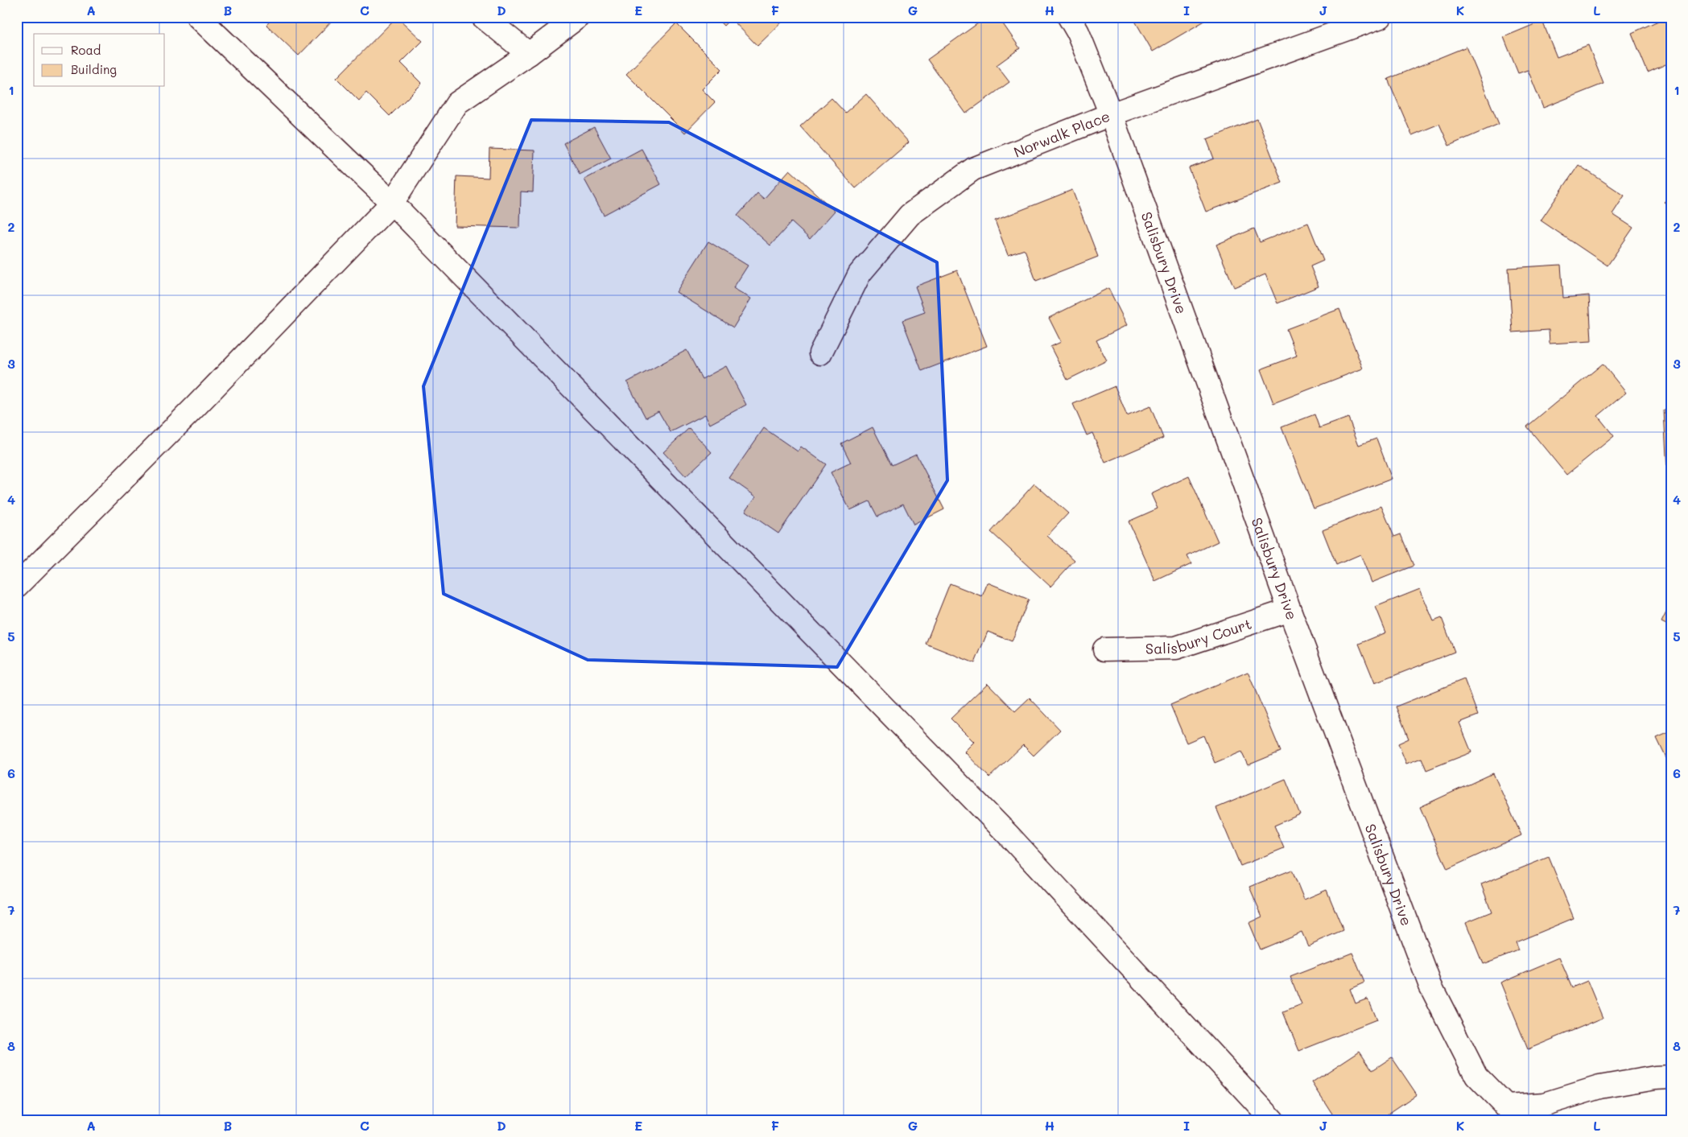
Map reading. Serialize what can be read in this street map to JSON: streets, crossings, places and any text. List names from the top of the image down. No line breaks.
{"streets":{"street":["Norwalk Place","Salisbury Drive","Salisbury Court"]},"crossings":[["Norwalk Place","Salisbury Drive"],["Salisbury Drive","Salisbury Court"]],"legend":["Road","Building"],"grid":{"columns":["A","B","C","D","E","F","G","H","I","J","K","L"],"rows":["1","2","3","4","5","6","7","8"]}}
